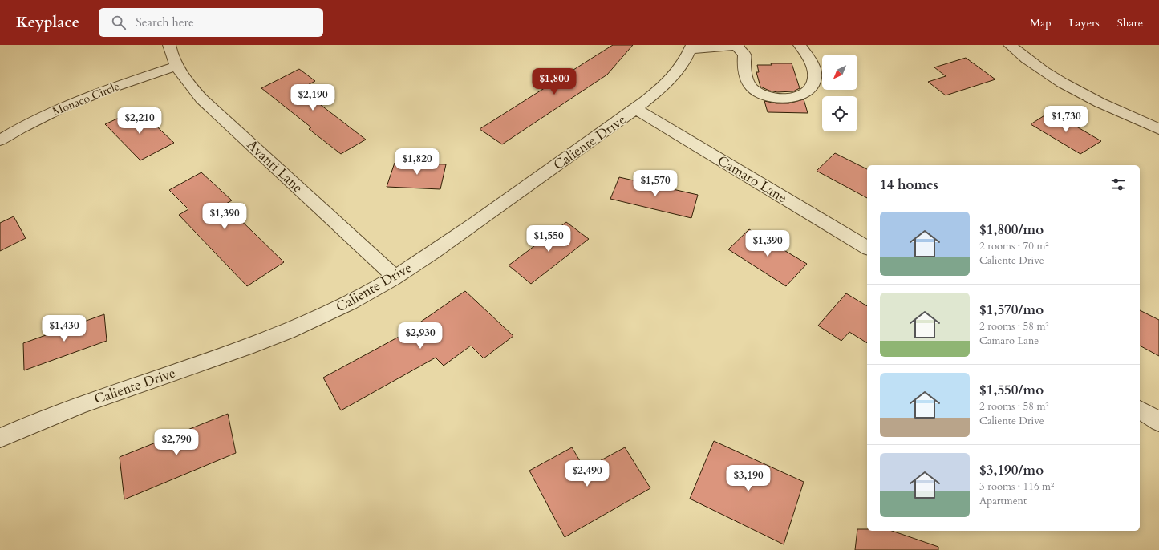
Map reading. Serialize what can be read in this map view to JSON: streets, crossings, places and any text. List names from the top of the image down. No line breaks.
{"streets":{"street":["Monaco Circle","Caliente Drive","Avanti Lane","Camaro Lane"]},"crossings":[["Monaco Circle","Avanti Lane"],["Caliente Drive","Avanti Lane"],["Caliente Drive","Camaro Lane"]],"north":"bottom left","page":{"header":"Keyplace","search":"Search here","nav":["Map","Layers","Share"],"price":["$1,800","$2,190","$1,730","$2,210","$1,820","$1,570","$1,390","$1,550","$1,390","$1,430","$2,930","$2,790","$2,490","$3,190"],"heading":"14 homes","list":[{"name":"$1,800/mo","note":"2 rooms · 70 m² · Caliente Drive"},{"name":"$1,570/mo","note":"2 rooms · 58 m² · Camaro Lane"},{"name":"$1,550/mo","note":"2 rooms · 58 m² · Caliente Drive"},{"name":"$3,190/mo","note":"3 rooms · 116 m² · Apartment"}]}}
